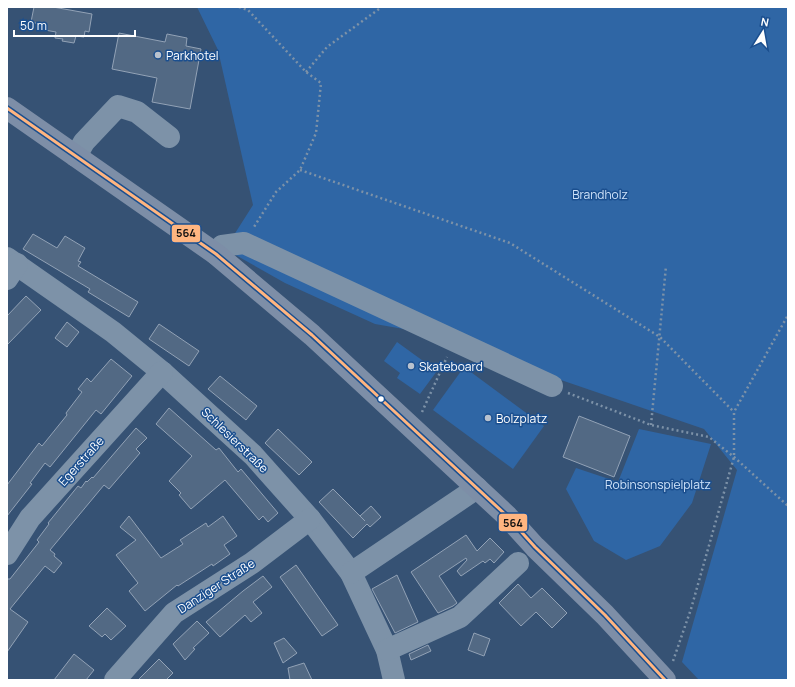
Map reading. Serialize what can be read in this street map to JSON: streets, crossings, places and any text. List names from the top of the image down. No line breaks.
{"streets":{"street":["Schlesierstraße","Egerstraße","Danziger Straße"]},"crossings":[["Schlesierstraße","Egerstraße"],["Schlesierstraße","Danziger Straße"]],"parks":["Brandholz","Robinsonspielplatz"],"places":["Parkhotel","Skateboard","Bolzplatz"],"lines":["transit line 564"],"scale_bar":"50 m","north":"top"}
